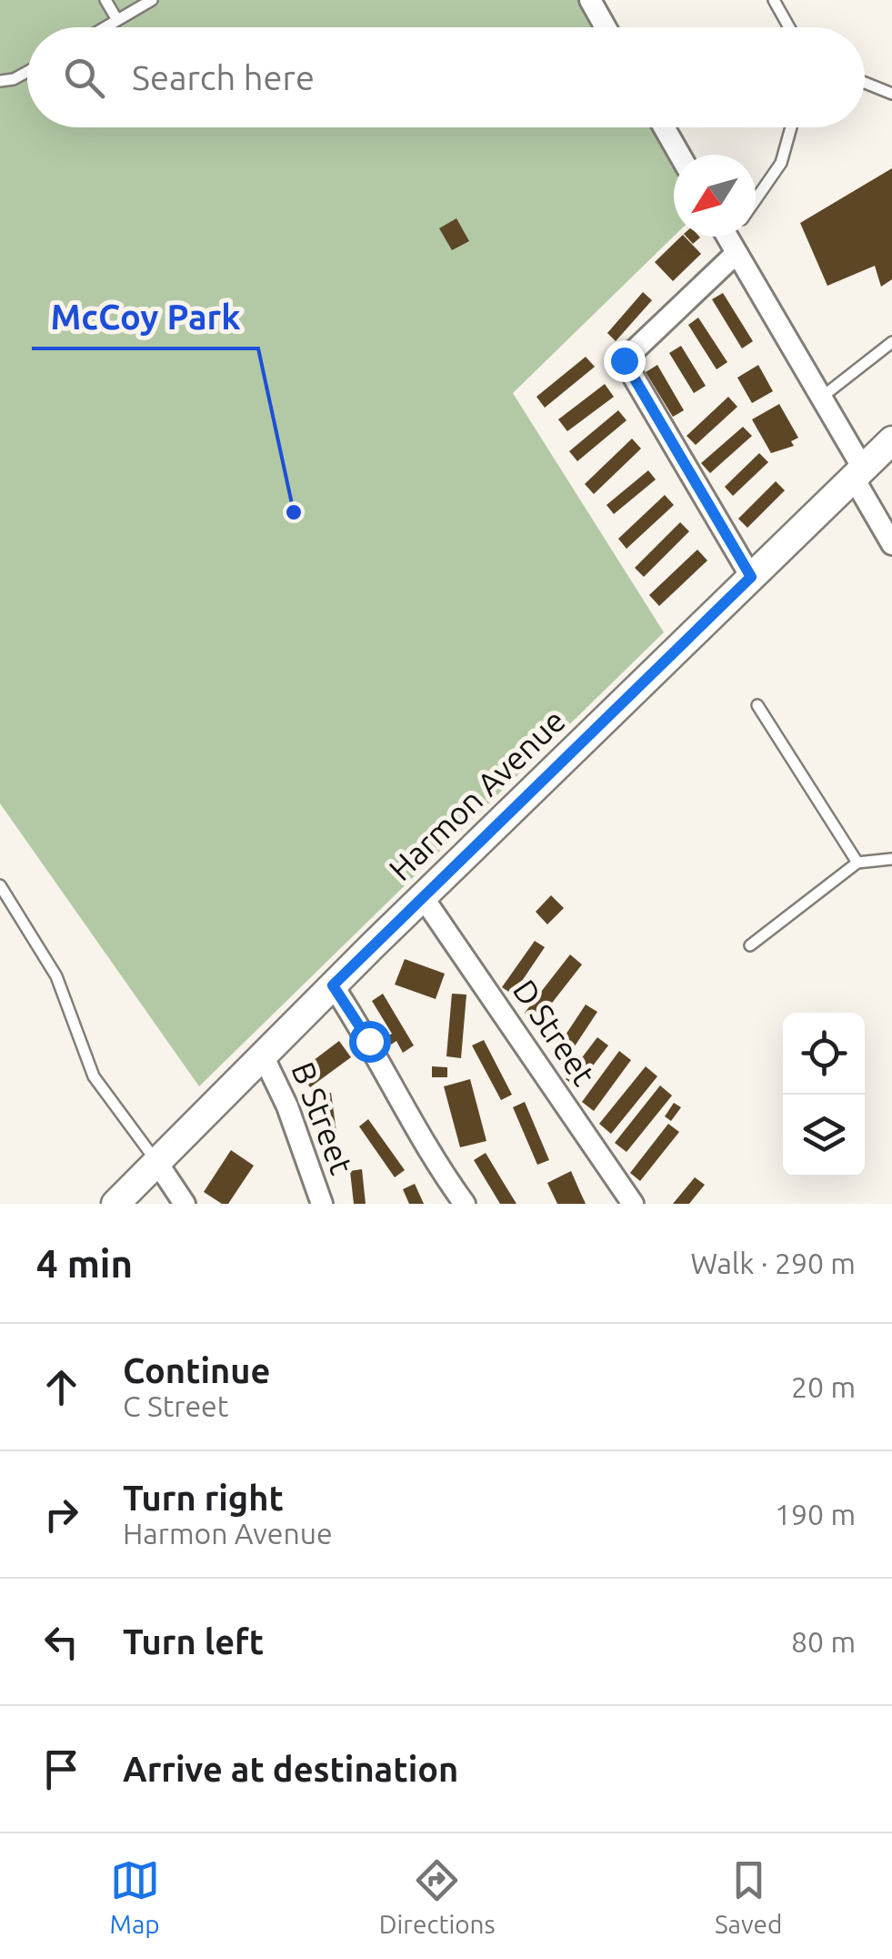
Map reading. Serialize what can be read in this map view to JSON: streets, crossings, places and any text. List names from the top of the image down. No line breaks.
{"streets":{"main road":["Harmon Avenue"],"street":["D Street","B Street"]},"crossings":[["Harmon Avenue","D Street"],["Harmon Avenue","B Street"]],"places":["McCoy Park"],"north":"bottom left","page":{"search":"Search here","heading":["4 min","Walk · 290 m"],"list":[["Continue","C Street","20 m"],["Turn right","Harmon Avenue","190 m"],["Turn left","80 m"],"Arrive at destination"],"nav":["Map","Directions","Saved"]}}
